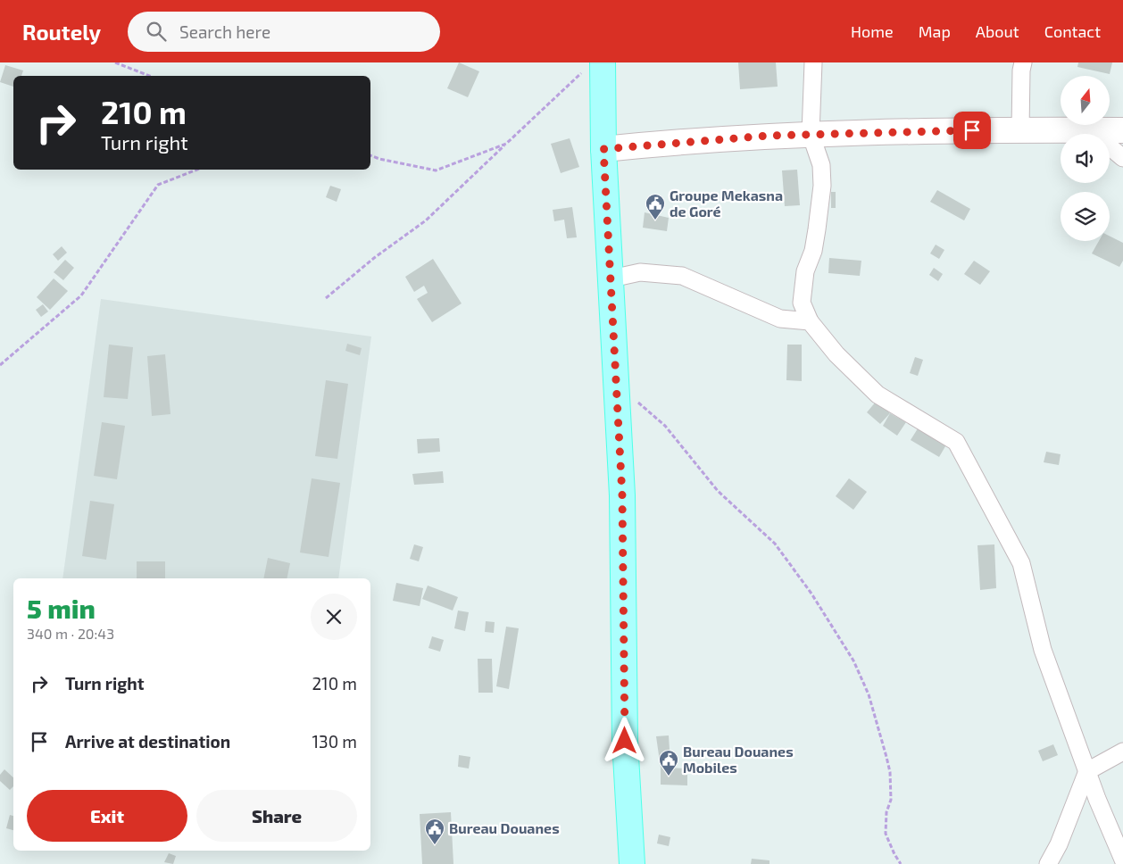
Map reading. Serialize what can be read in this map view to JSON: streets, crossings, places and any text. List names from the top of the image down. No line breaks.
{"places":{"public building":["Groupe Mekasna de Goré","Bureau Douanes Mobiles","Bureau Douanes"]},"north":"top","page":{"header":"Routely","search":"Search here","nav":["Home","Map","About","Contact"],"turn":["210 m","Turn right"],"heading":["5 min","340 m · 20:43"],"list":[{"name":"Turn right","value":"210 m"},{"name":"Arrive at destination","value":"130 m"}],"buttons":["Exit","Share"]}}
